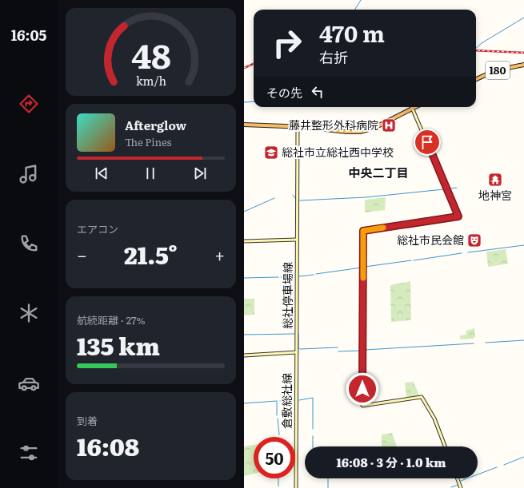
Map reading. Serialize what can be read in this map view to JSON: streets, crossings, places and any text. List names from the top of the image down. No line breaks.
{"streets":{"highway":["180"],"main road":["総社停車場線","倉敷総社線"]},"crossings":[["総社停車場線","倉敷総社線"]],"districts":["中央二丁目"],"places":{"hospital":["藤井整形外科病院"],"school or university":["総社市立総社西中学校"],"temple":["地神宮"],"theatre":["総社市民会館"]},"page":{"tabs":"16:05","turn":["470 m","右折"],"then":"その先","song":["Afterglow","The Pines"],"tile":["エアコン",["航続距離 · 27%","135 km"],["到着","16:08"]],"heat":["−","21.5°","+"],"limit":"50","trip":"16:08 · 3 分 · 1.0 km","gauge":["48","km/h"]}}
